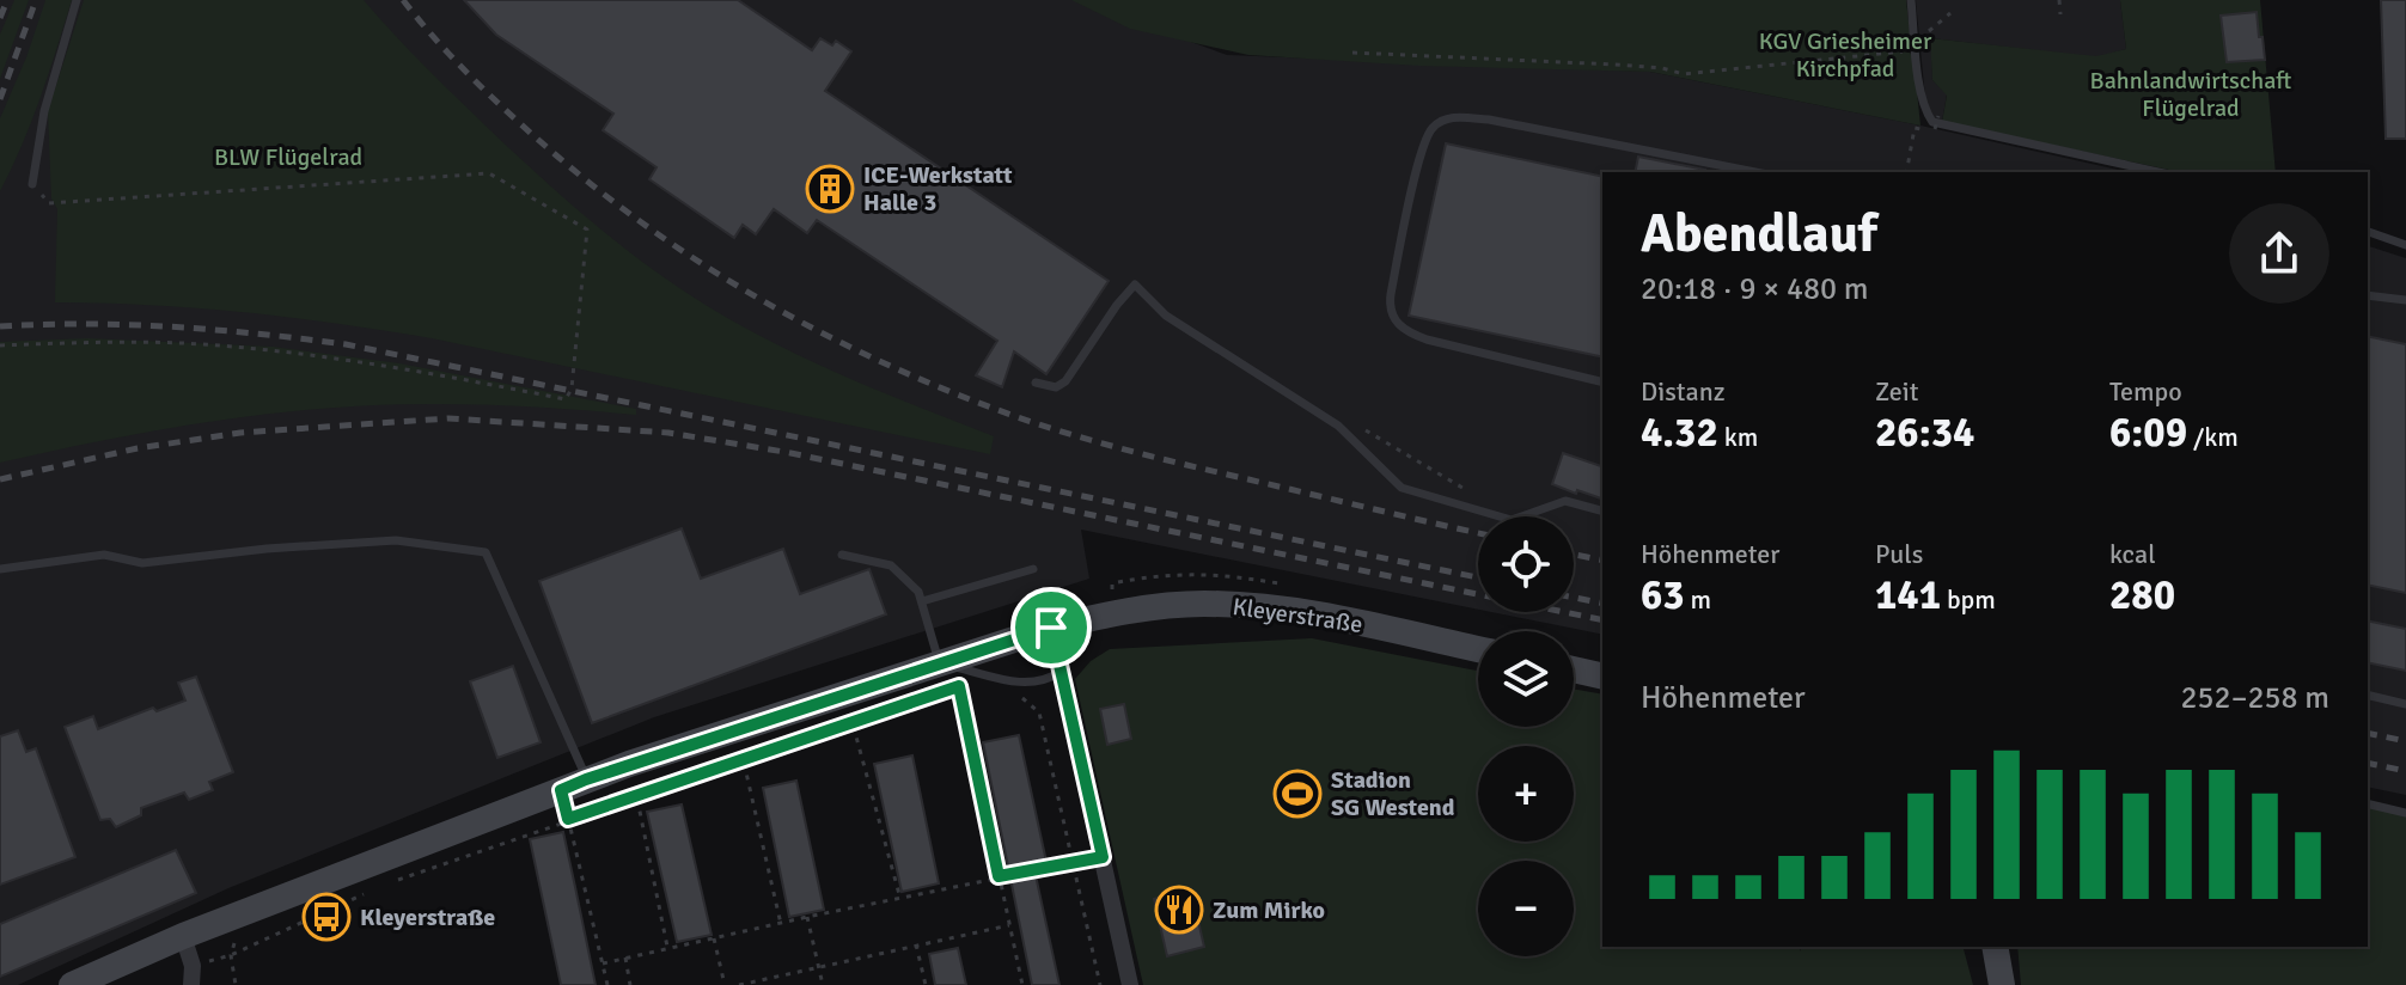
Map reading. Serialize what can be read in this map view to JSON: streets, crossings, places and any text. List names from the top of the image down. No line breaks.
{"streets":{"street":["Kleyerstraße"]},"parks":["KGV Griesheimer Kirchpfad","Bahnlandwirtschaft Flügelrad","BLW Flügelrad"],"places":{"building":["ICE-Werkstatt Halle 3"],"sports":["Stadion SG Westend"],"restaurant":["Zum Mirko"],"bus stop":["Kleyerstraße"]},"page":{"heading":["Abendlauf","20:18 · 9 × 480 m"],"stats":[["Distanz","4.32 km"],["Zeit","26:34"],["Tempo","6:09 /km"],["Höhenmeter","63 m"],["Puls","141 bpm"],["kcal","280"]],"map_buttons":["+","−"],"chart":["Höhenmeter","252–258 m"]}}
